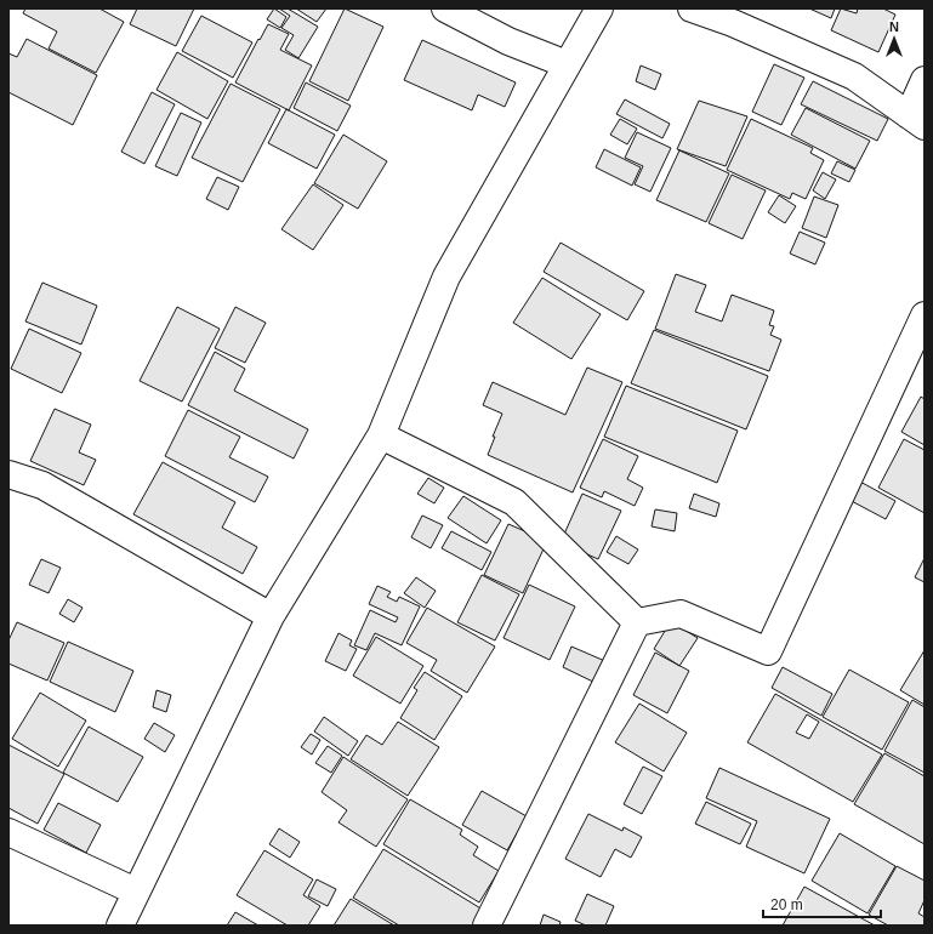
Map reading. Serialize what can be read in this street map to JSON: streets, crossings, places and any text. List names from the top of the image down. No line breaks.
{"scale_bar":"20 m","north":"top"}
